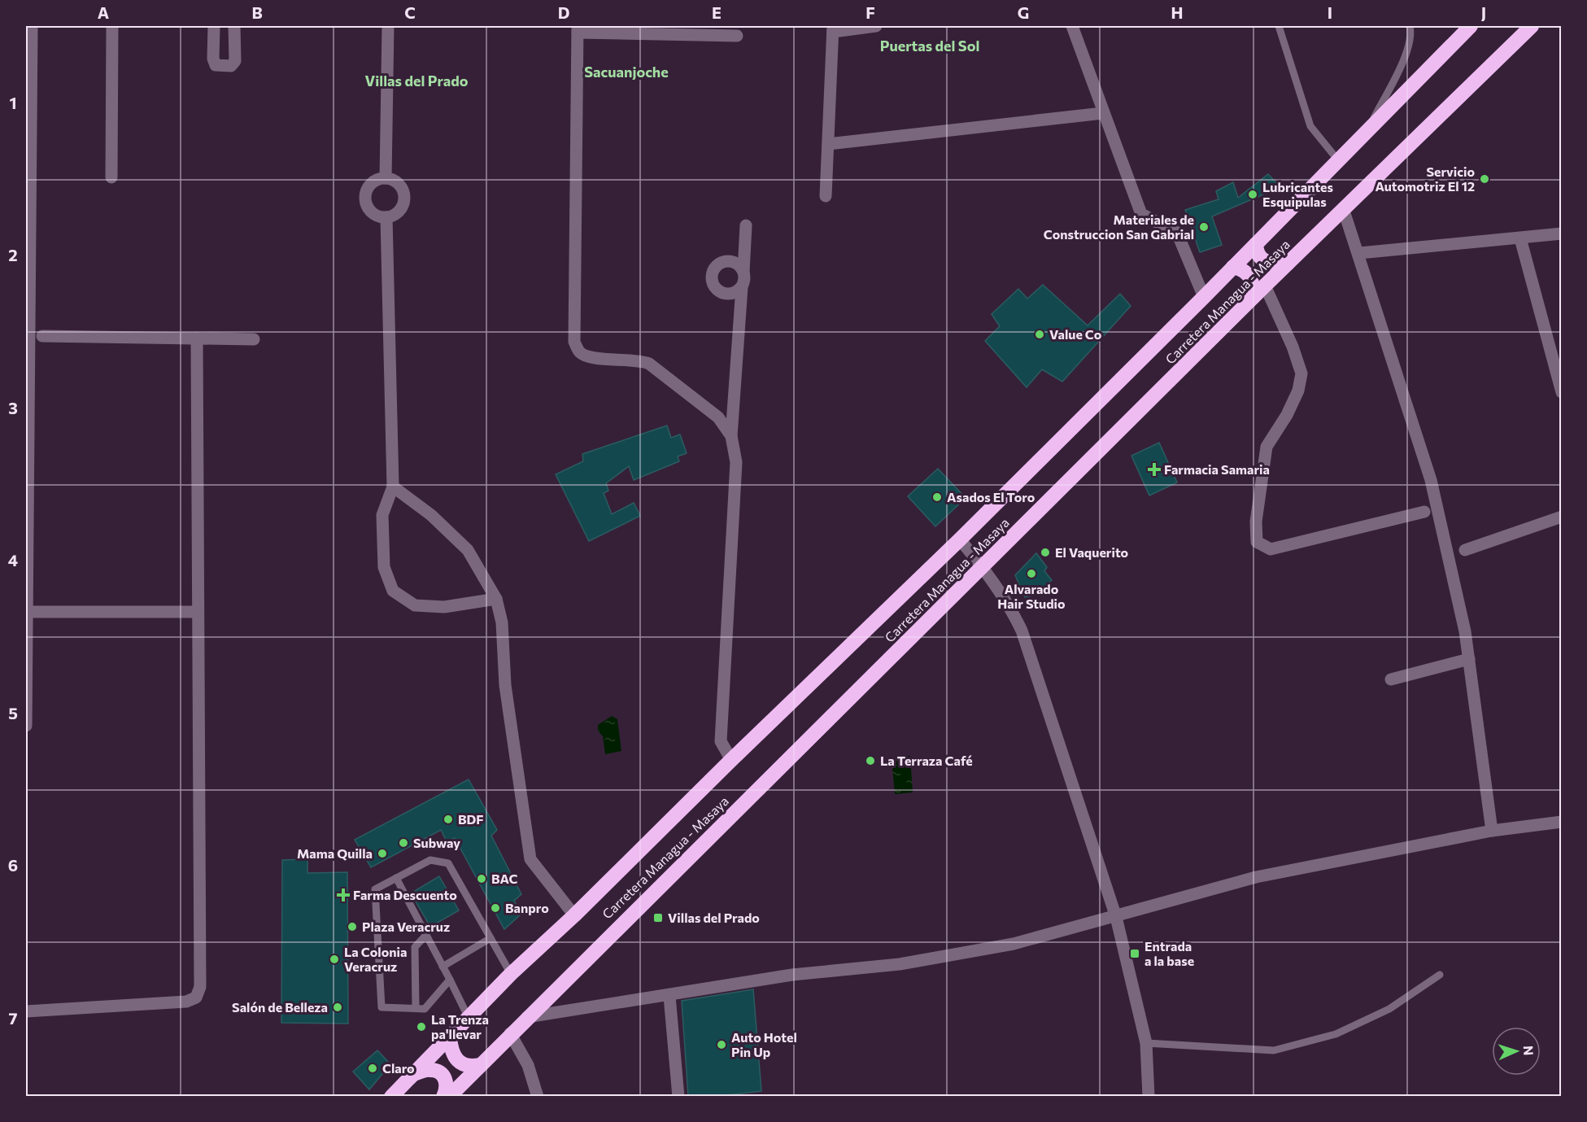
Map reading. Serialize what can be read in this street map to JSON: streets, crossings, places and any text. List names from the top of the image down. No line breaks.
{"streets":{"highway":["Carretera Managua - Masaya"]},"districts":["Puertas del Sol","Sacuanjoche","Villas del Prado"],"places":{"other":["Servicio Automotriz El 12","Lubricantes Esquipulas","Materiales de Construccion San Gabrial","Value Co","Asados El Toro","El Vaquerito","Alvarado Hair Studio","La Terraza Café","BDF","Subway","Mama Quilla","BAC","Banpro","Plaza Veracruz","La Colonia Veracruz","Salón de Belleza","La Trenza pa'llevar","Auto Hotel Pin Up","Claro"],"health":["Farmacia Samaria","Farma Descuento"],"transit":["Villas del Prado","Entrada a la base"]},"north":"right","grid":{"columns":["A","B","C","D","E","F","G","H","I","J"],"rows":["1","2","3","4","5","6","7"]}}
